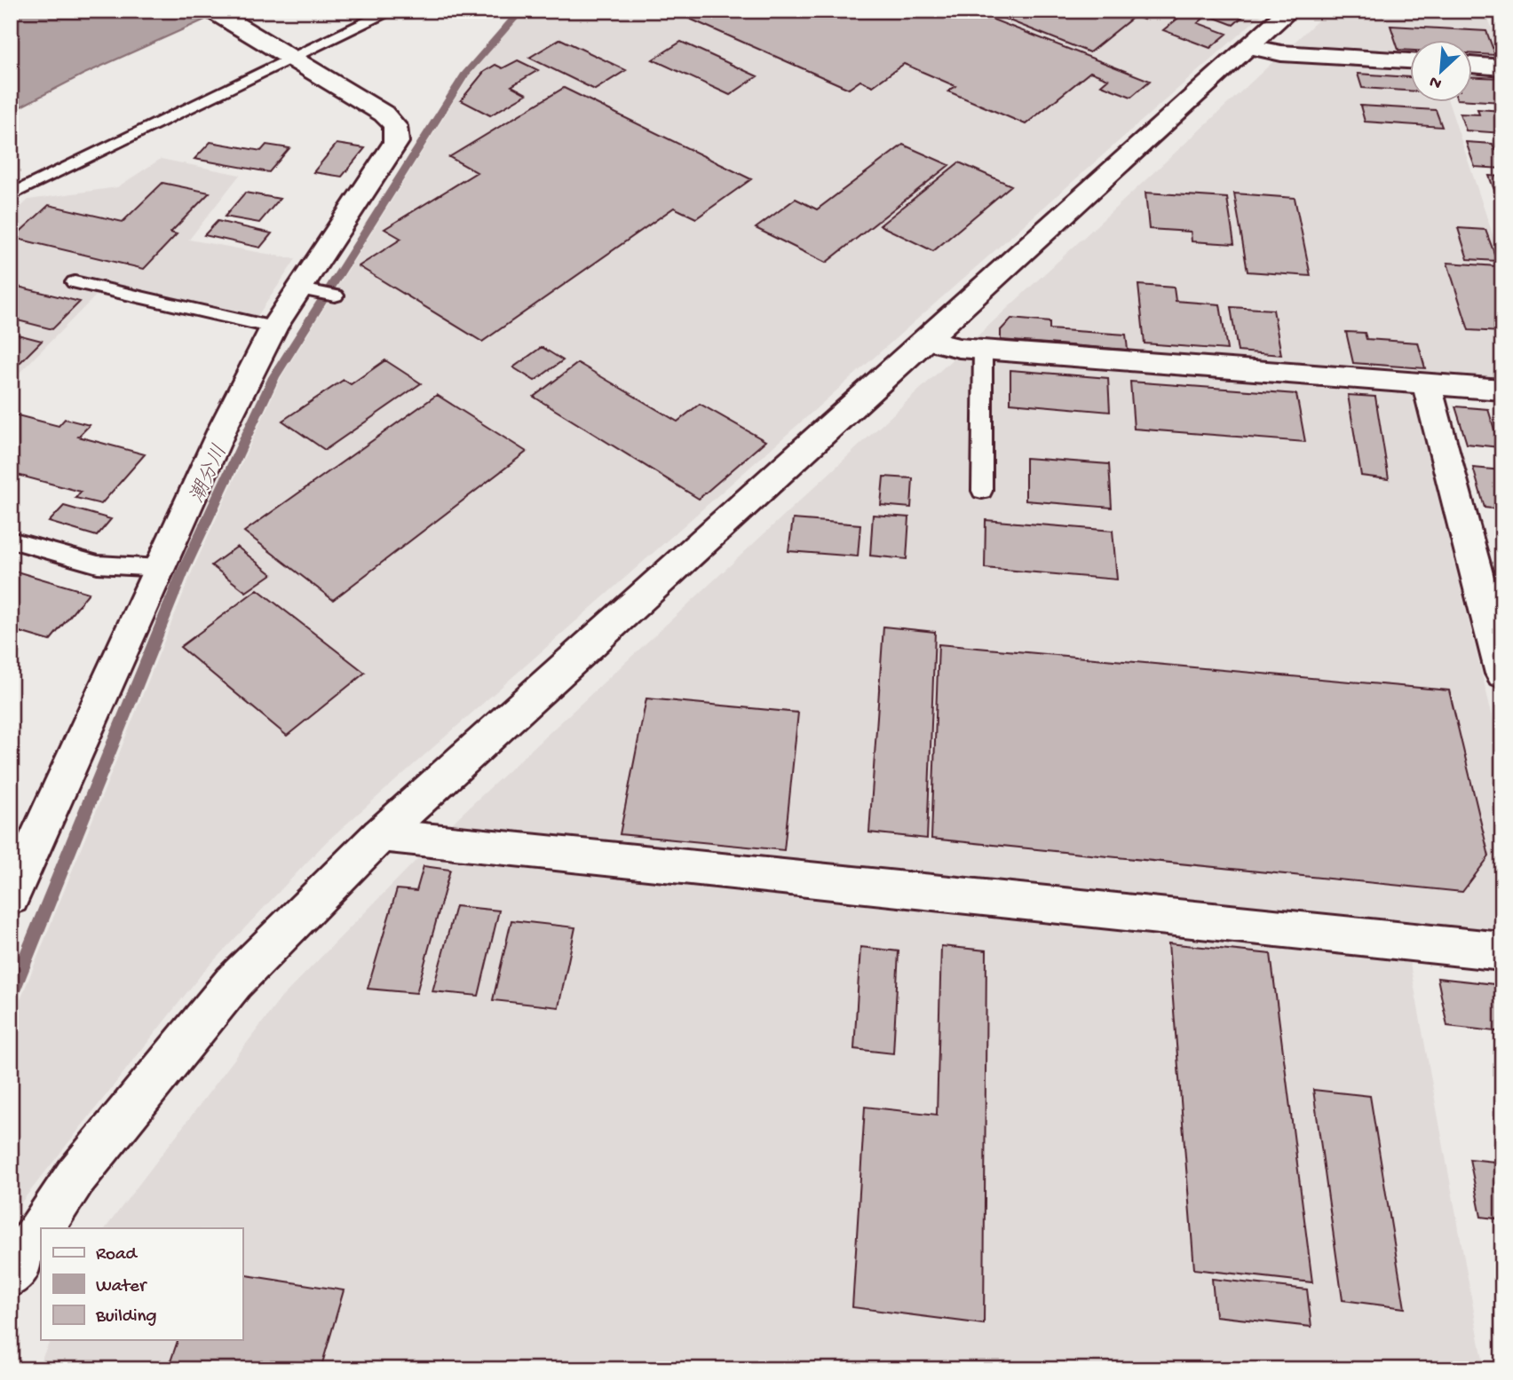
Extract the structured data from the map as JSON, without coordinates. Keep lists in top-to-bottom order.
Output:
{
  "water": ["潮分川"],
  "legend": ["Road", "Water", "Building"],
  "north": "bottom left"
}
